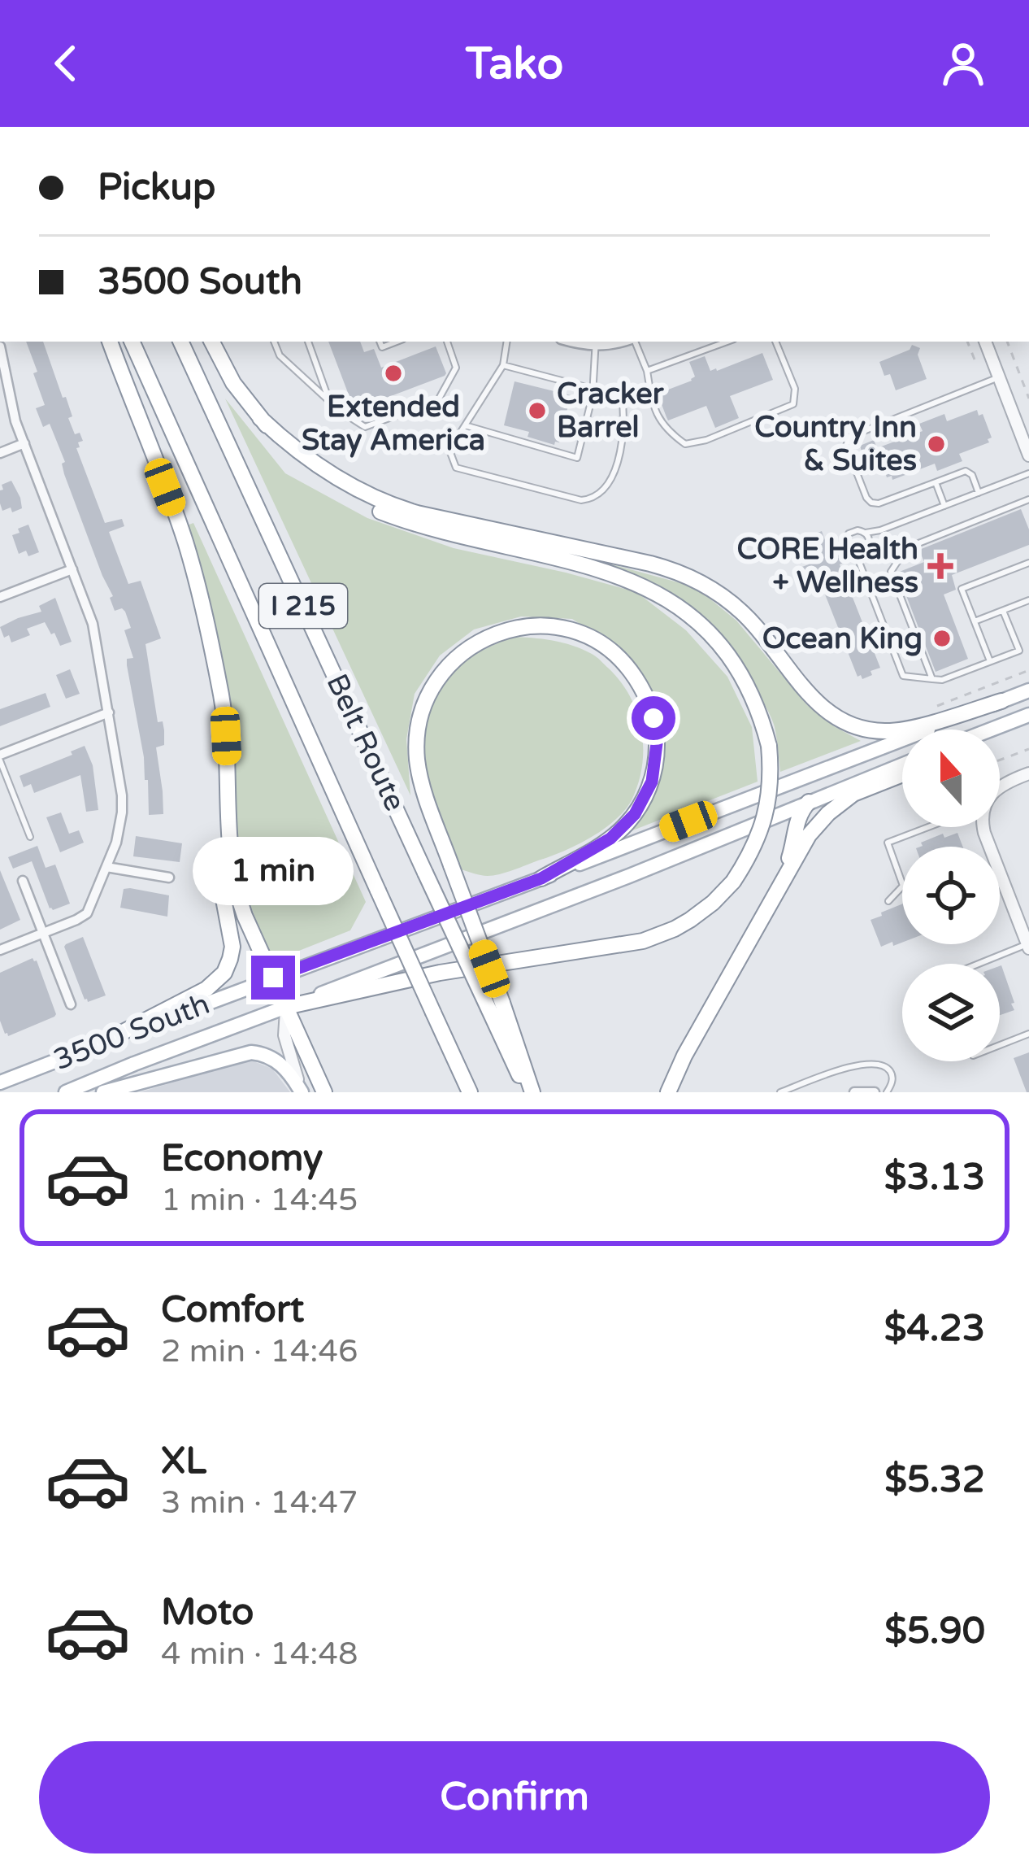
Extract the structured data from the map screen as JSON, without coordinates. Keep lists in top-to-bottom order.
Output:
{
  "streets": {
    "highway": ["I 215", "Belt Route"],
    "main road": ["3500 South"]
  },
  "places": {
    "other": [
      "Extended Stay America",
      "Cracker Barrel",
      "Country Inn & Suites",
      "Ocean King"
    ],
    "health": ["CORE Health + Wellness"]
  },
  "north": "top",
  "page": {
    "header": "Tako",
    "banner": ["Pickup", "3500 South"],
    "bubble": "1 min",
    "list": [
      {
        "name": "Economy",
        "note": "1 min · 14:45",
        "value": "$3.13"
      },
      {
        "name": "Comfort",
        "note": "2 min · 14:46",
        "value": "$4.23"
      },
      {
        "name": "XL",
        "note": "3 min · 14:47",
        "value": "$5.32"
      },
      {
        "name": "Moto",
        "note": "4 min · 14:48",
        "value": "$5.90"
      }
    ],
    "buttons": "Confirm"
  }
}
